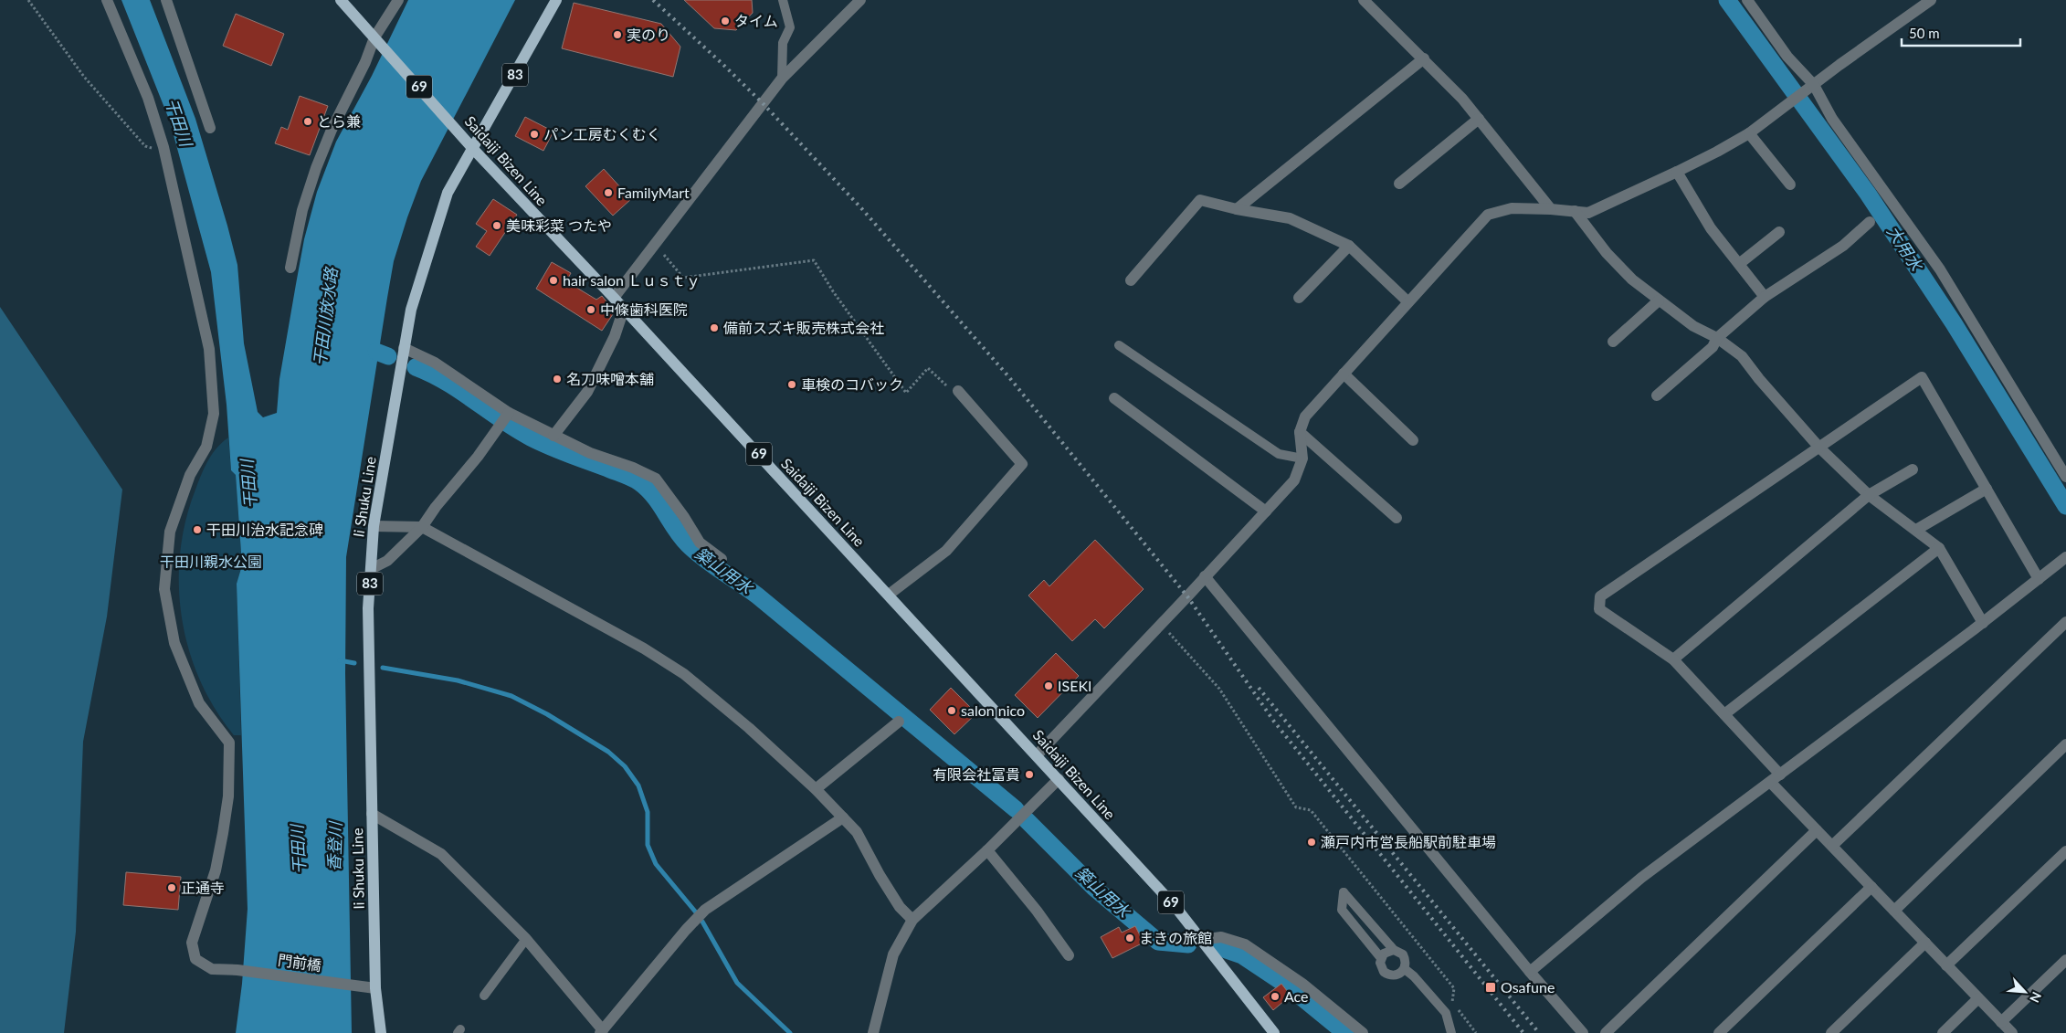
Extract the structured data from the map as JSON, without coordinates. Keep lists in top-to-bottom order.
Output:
{
  "streets": {
    "main road": [
      "83",
      "69",
      "Saidaiji Bizen Line",
      "Ii Shuku Line"
    ],
    "street": ["門前橋"]
  },
  "crossings": [
    ["Saidaiji Bizen Line", "Ii Shuku Line"],
    ["Ii Shuku Line", "門前橋"]
  ],
  "water": [
    "干田川",
    "大用水",
    "干田川放水路",
    "築山用水",
    "香登川"
  ],
  "parks": ["干田川親水公園"],
  "places": {
    "other": [
      "タイム",
      "実のり",
      "とら兼",
      "パン工房むくむく",
      "FamilyMart",
      "美味彩菜 つたや",
      "hair salon Ｌｕｓｔｙ",
      "中條歯科医院",
      "備前スズキ販売株式会社",
      "名刀味噌本舗",
      "車検のコバック",
      "干田川治水記念碑",
      "ISEKI",
      "salon nico",
      "有限会社冨貴",
      "瀬戸内市営長船駅前駐車場",
      "正通寺",
      "まきの旅館",
      "Ace"
    ],
    "transit": ["Osafune"]
  },
  "scale_bar": "50 m",
  "north": "bottom right"
}
